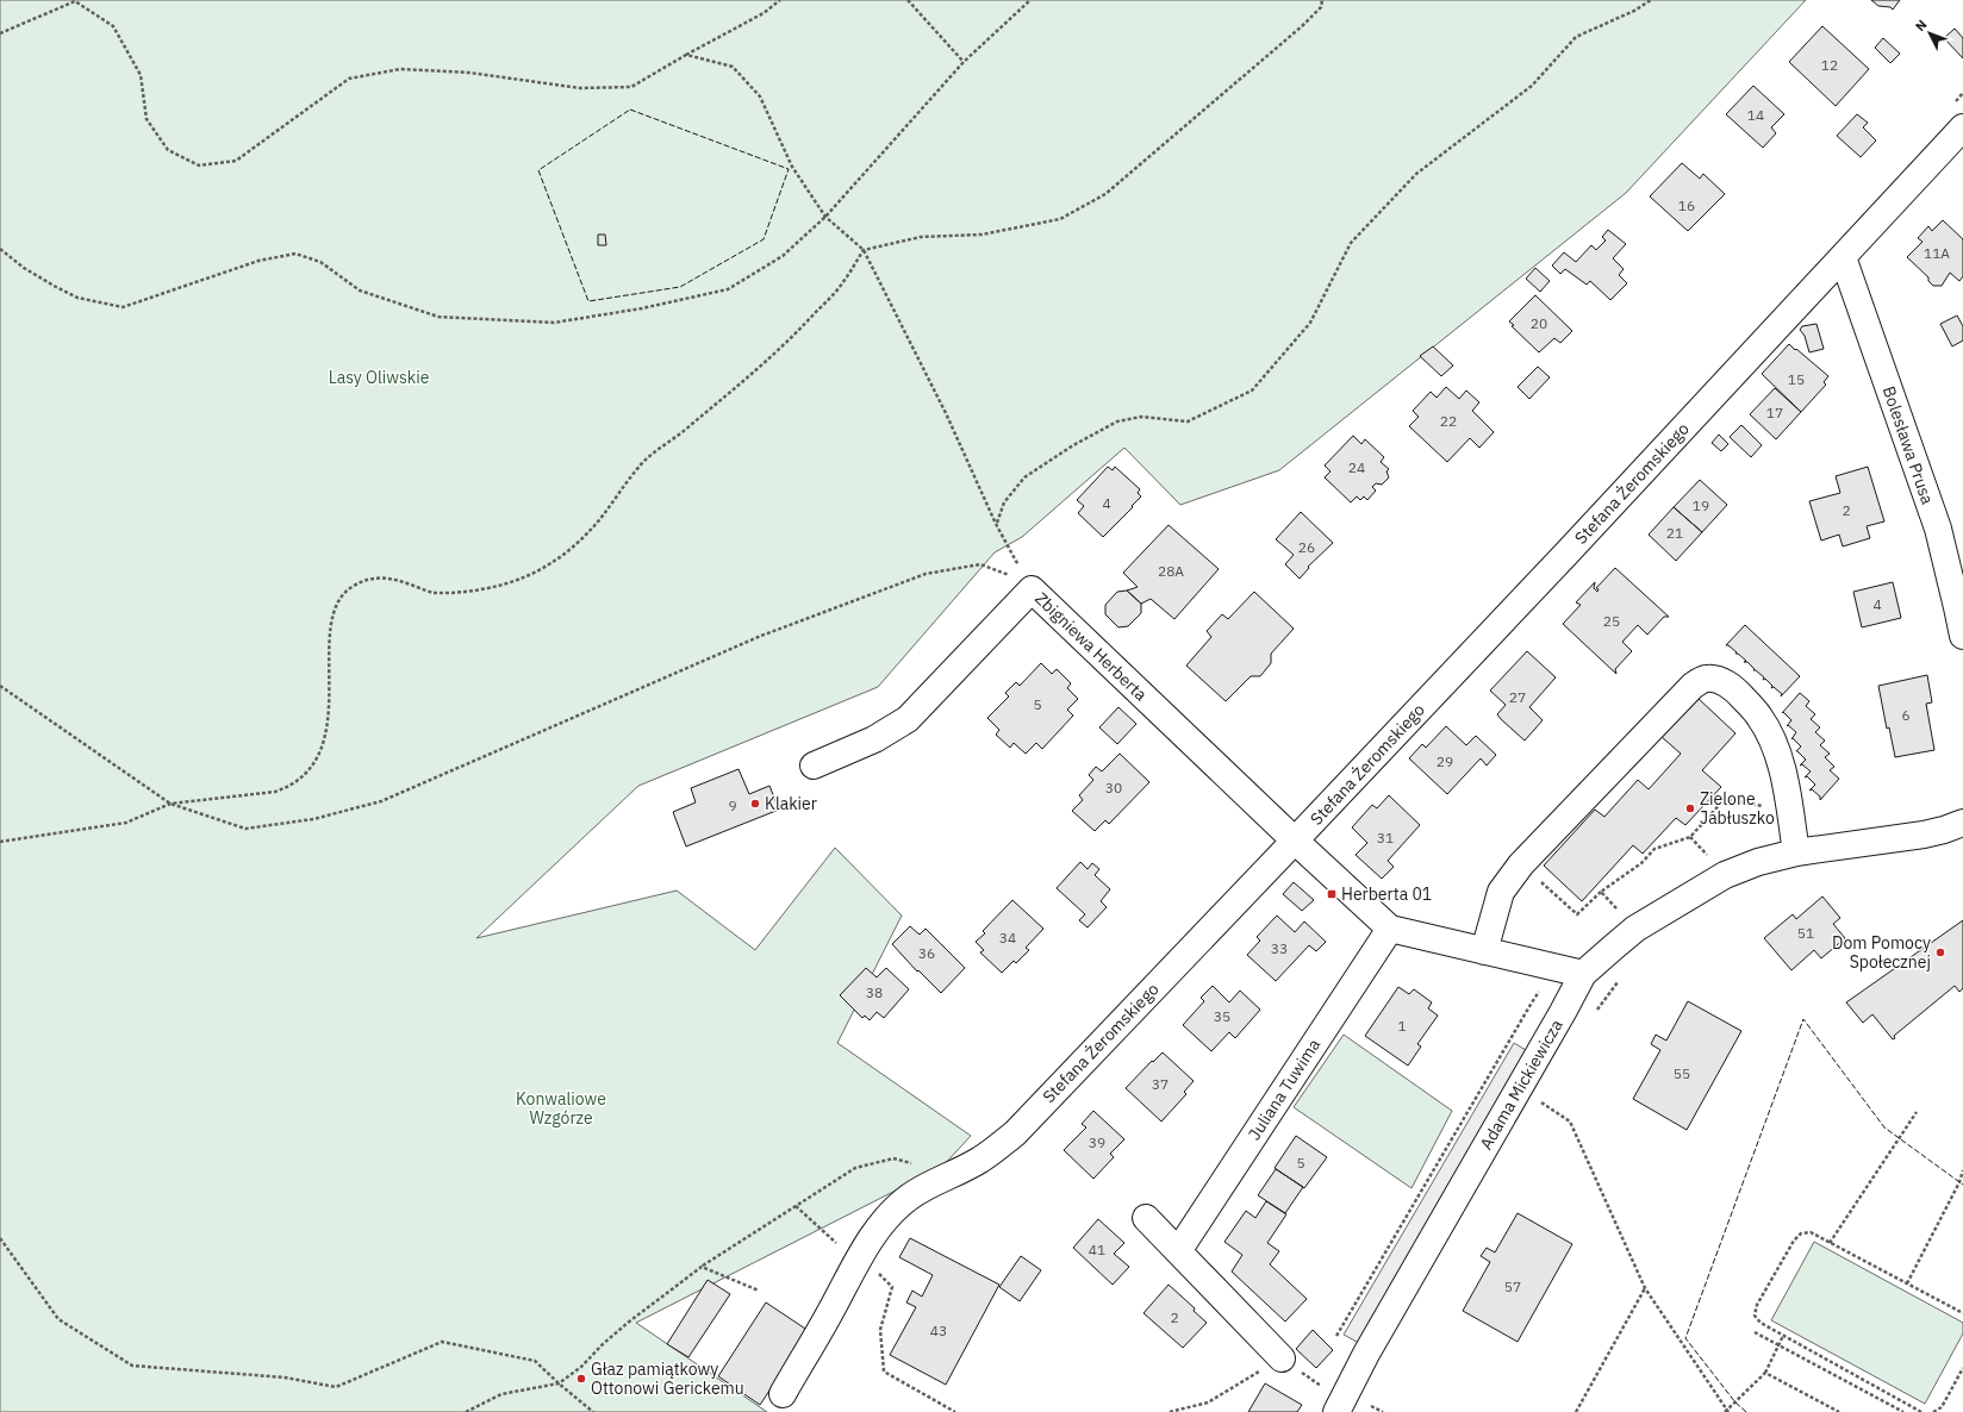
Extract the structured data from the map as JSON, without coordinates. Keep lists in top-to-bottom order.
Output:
{
  "streets": {
    "street": [
      "Bolesława Prusa",
      "Stefana Żeromskiego",
      "Zbigniewa Herberta",
      "Adama Mickiewicza",
      "Juliana Tuwima"
    ]
  },
  "crossings": [
    ["Bolesława Prusa", "Stefana Żeromskiego"],
    ["Stefana Żeromskiego", "Zbigniewa Herberta"]
  ],
  "parks": ["Lasy Oliwskie", "Konwaliowe Wzgórze"],
  "places": {
    "other": [
      "Klakier",
      "Zielone Jabłuszko",
      "Dom Pomocy Społecznej",
      "Głaz pamiątkowy Ottonowi Gerickemu"
    ],
    "transit": ["Herberta 01"]
  },
  "house_numbers": [
    "12",
    "14",
    "16",
    "11A",
    "20",
    "15",
    "17",
    "22",
    "24",
    "4",
    "19",
    "2",
    "21",
    "26",
    "28A",
    "4",
    "25",
    "27",
    "5",
    "6",
    "29",
    "30",
    "9",
    "31",
    "51",
    "34",
    "33",
    "36",
    "38",
    "35",
    "1",
    "55",
    "37",
    "39",
    "5",
    "41",
    "57",
    "2",
    "43"
  ],
  "north": "top left"
}
